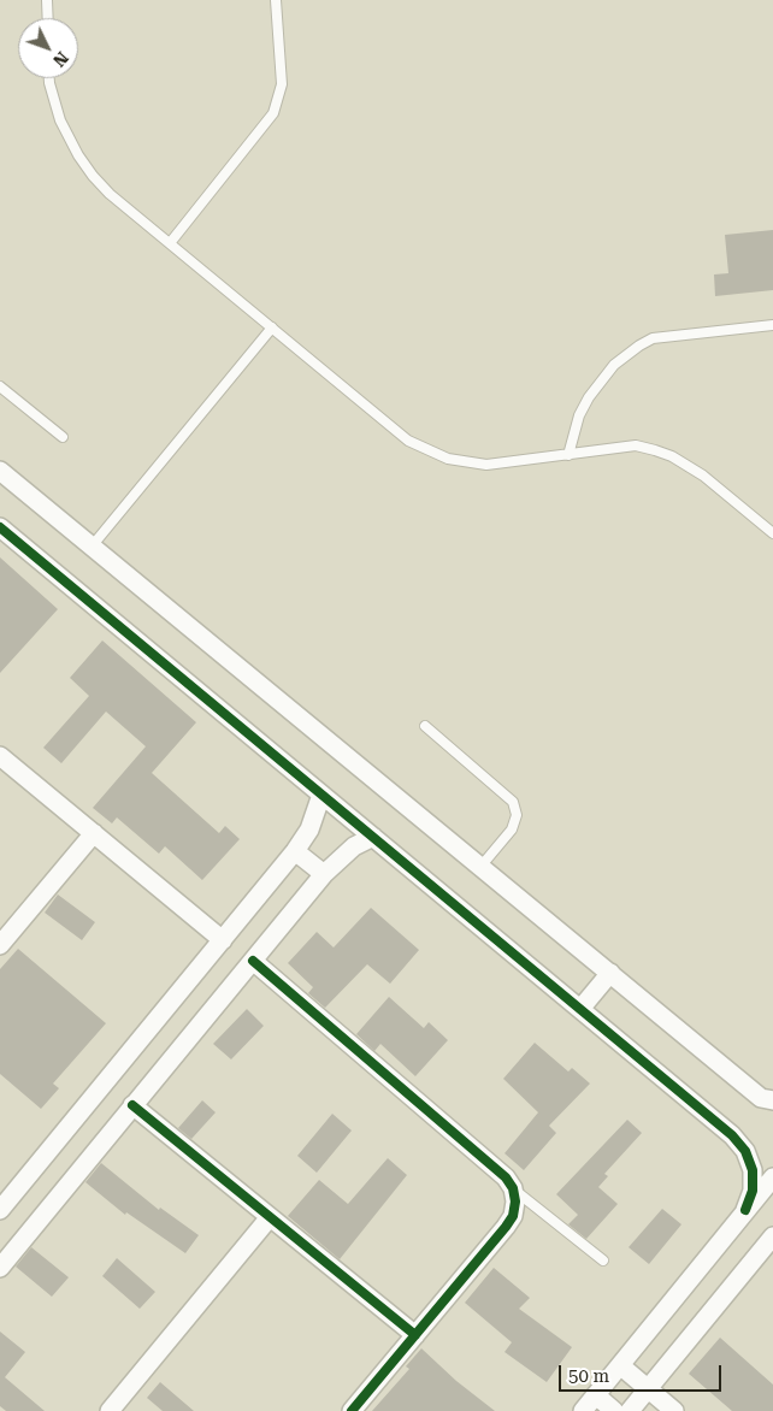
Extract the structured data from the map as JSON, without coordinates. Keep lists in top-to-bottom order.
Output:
{
  "scale_bar": "50 m",
  "north": "bottom right"
}
